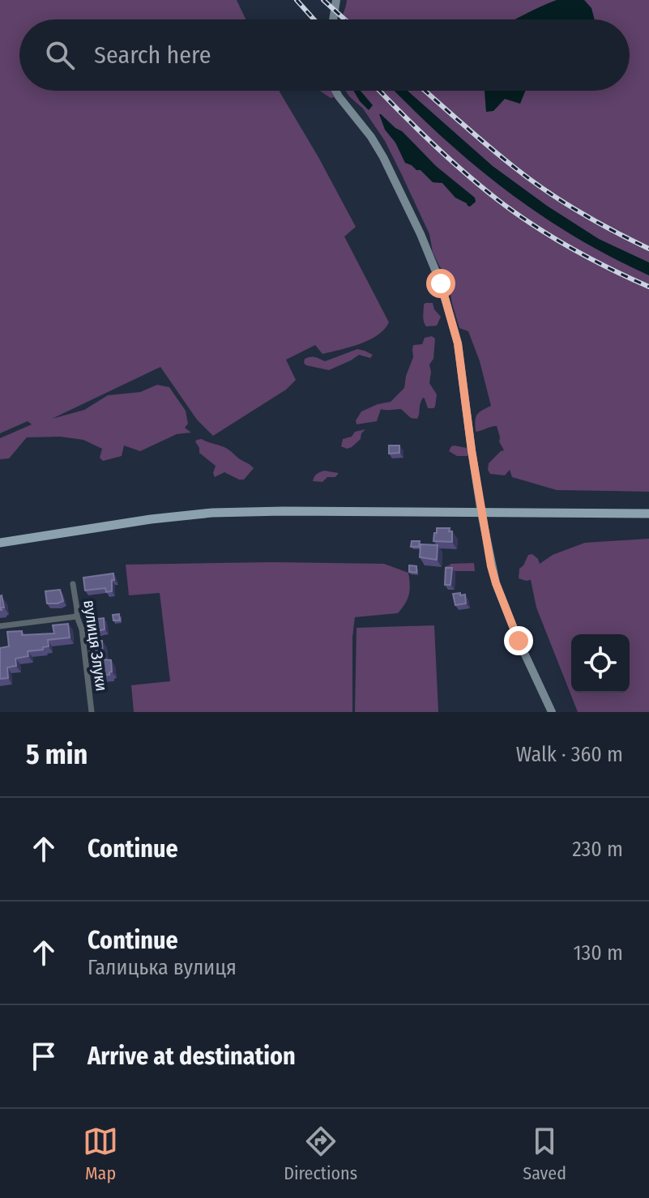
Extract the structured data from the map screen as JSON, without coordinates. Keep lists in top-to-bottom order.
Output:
{
  "streets": {
    "street": ["вулиця Злуки"]
  },
  "page": {
    "search": "Search here",
    "heading": ["5 min", "Walk · 360 m"],
    "list": [
      ["Continue", "230 m"],
      ["Continue", "Галицька вулиця", "130 m"],
      "Arrive at destination"
    ],
    "nav": ["Map", "Directions", "Saved"]
  }
}
